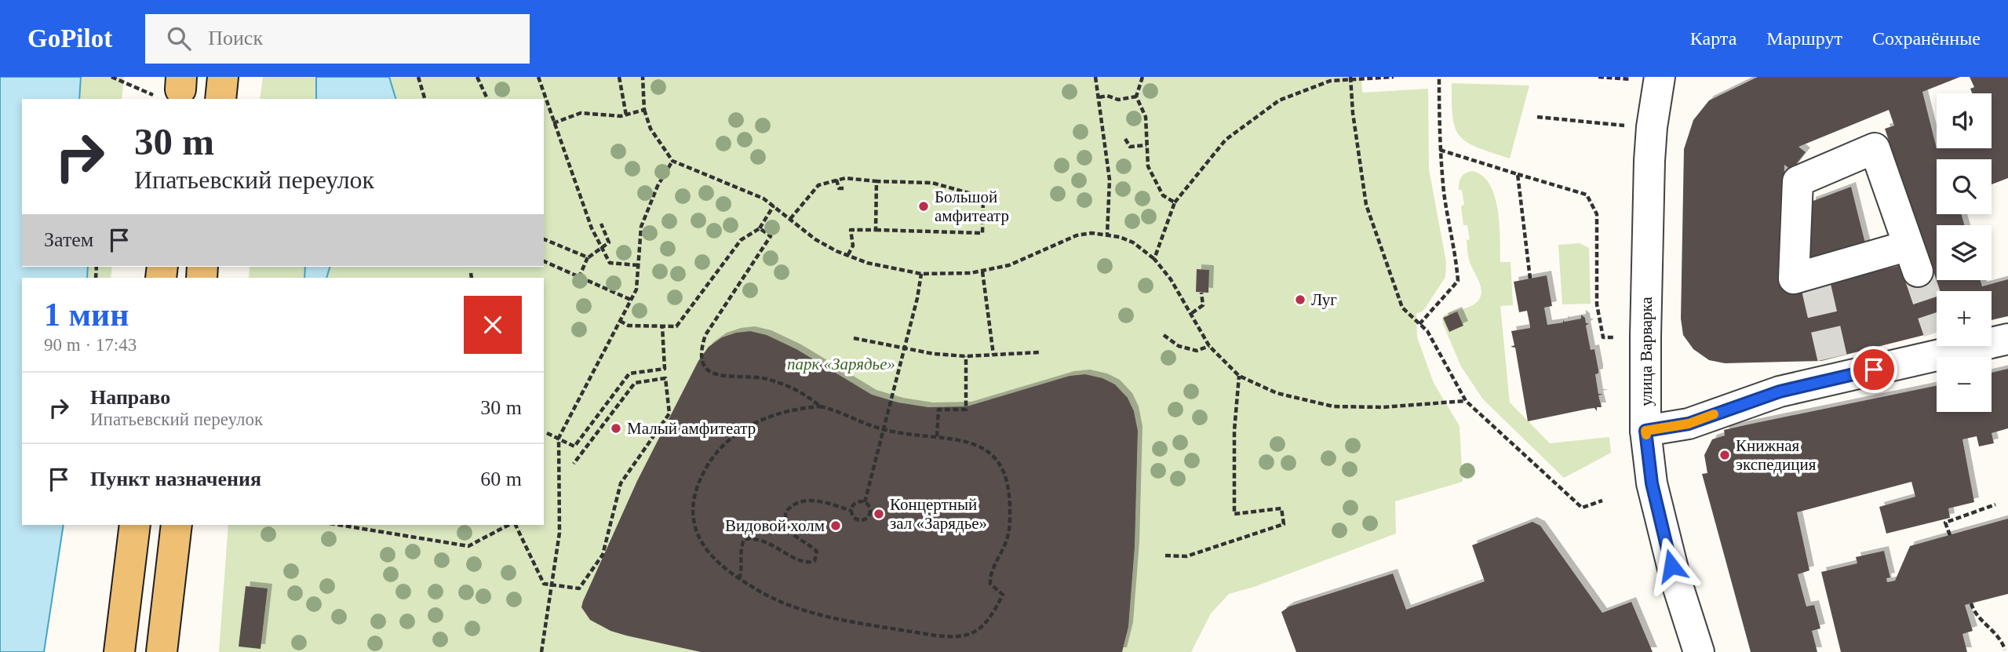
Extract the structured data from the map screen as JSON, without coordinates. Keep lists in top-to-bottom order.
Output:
{
  "streets": {
    "street": ["улица Варварка"]
  },
  "parks": ["парк «Зарядье»"],
  "places": [
    "Большой амфитеатр",
    "Луг",
    "Малый амфитеатр",
    "Книжная экспедиция",
    "Концертный зал «Зарядье»",
    "Видовой холм"
  ],
  "page": {
    "header": "GoPilot",
    "search": "Поиск",
    "nav": ["Карта", "Маршрут", "Сохранённые"],
    "map_buttons": ["+", "−"],
    "turn": ["30 m", "Ипатьевский переулок"],
    "then": "Затем",
    "heading": ["1 мин", "90 m · 17:43"],
    "list": [
      {
        "name": "Направо",
        "note": "Ипатьевский переулок",
        "value": "30 m"
      },
      {
        "name": "Пункт назначения",
        "value": "60 m"
      }
    ]
  }
}
